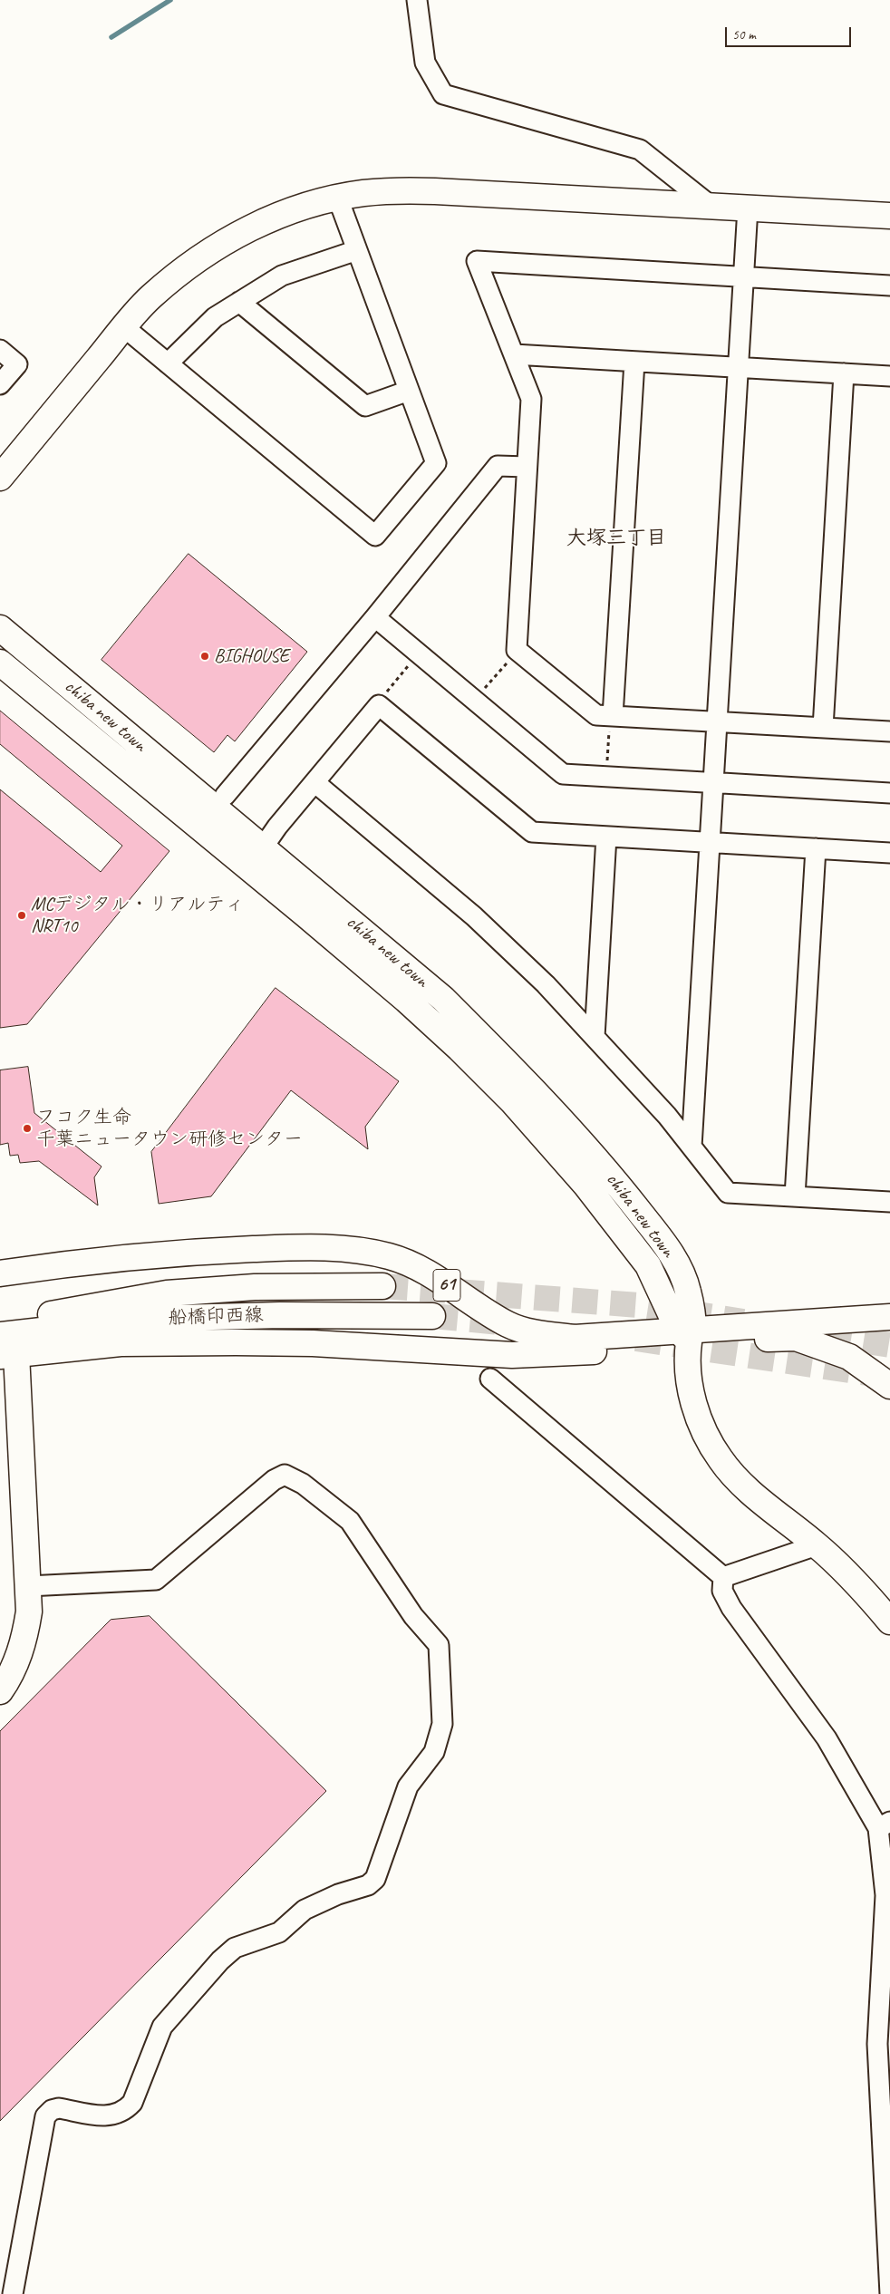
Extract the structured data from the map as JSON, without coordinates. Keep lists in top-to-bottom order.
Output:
{
  "streets": {
    "main road": ["chiba new town", "61", "船橋印西線"]
  },
  "crossings": [
    ["chiba new town", "61"]
  ],
  "districts": ["大塚三丁目"],
  "places": ["BIGHOUSE", "MCデジタル・リアルティ NRT10", "フコク生命 千葉ニュータウン研修センター"],
  "scale_bar": "50 m"
}
